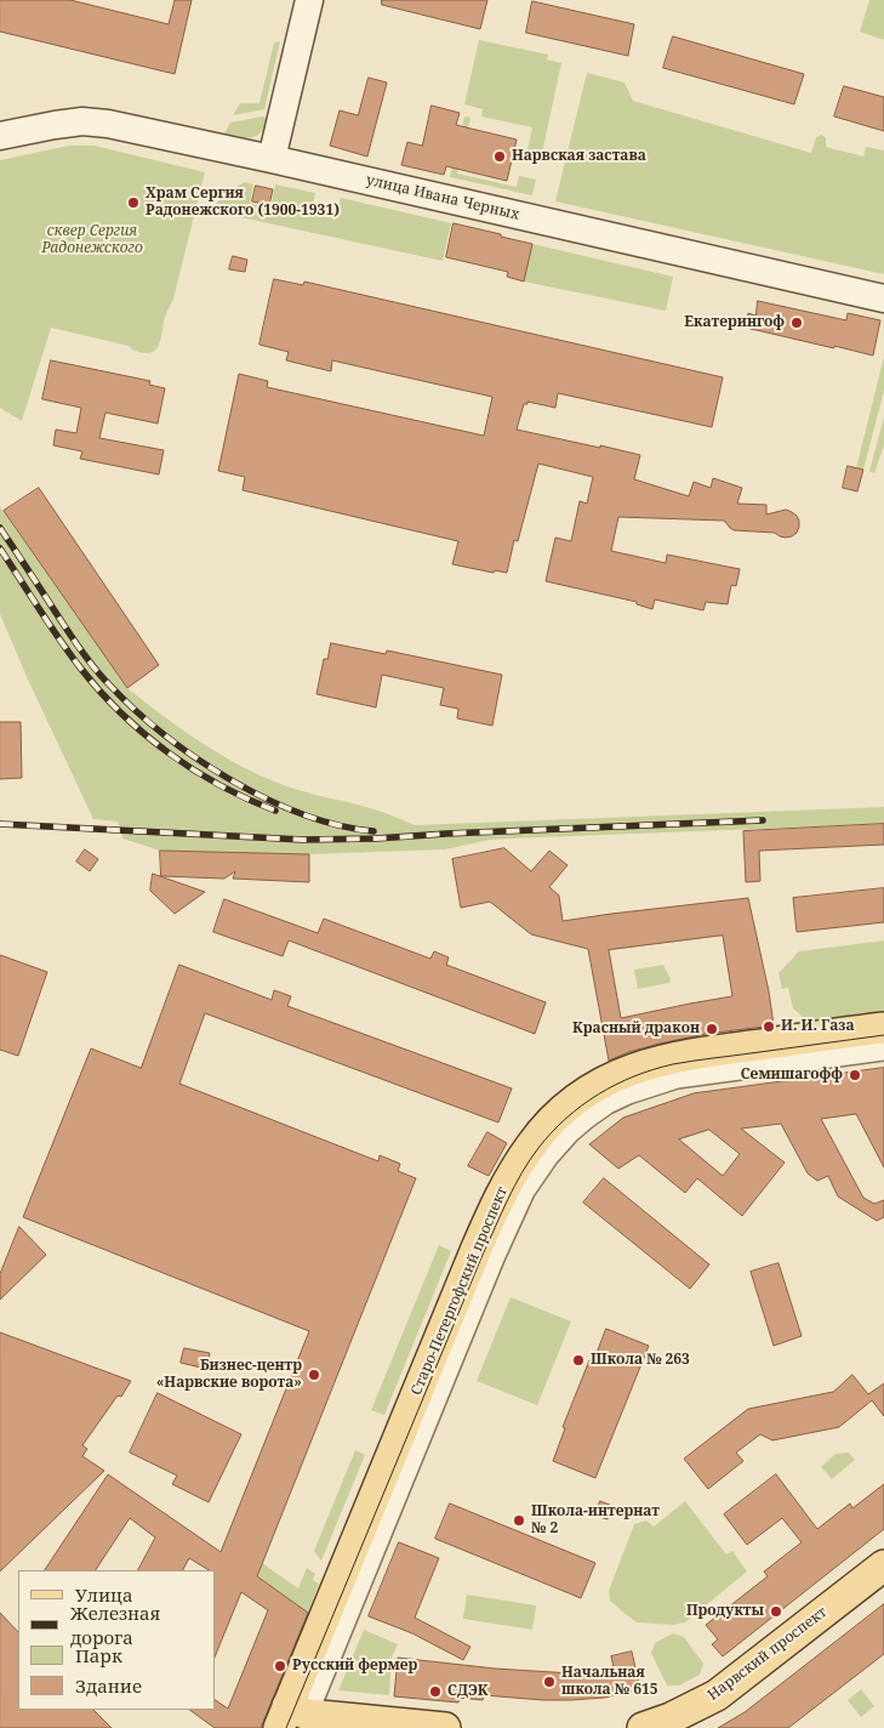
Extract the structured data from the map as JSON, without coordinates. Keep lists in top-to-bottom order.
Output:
{
  "streets": {
    "main road": ["улица Ивана Черных", "Старо-Петергофский проспект", "Нарвский проспект"]
  },
  "parks": ["сквер Сергия Радонежского"],
  "places": [
    "Нарвская застава",
    "Храм Сергия Радонежского (1900-1931)",
    "Екатерингоф",
    "И. И. Газа",
    "Красный дракон",
    "Семишагофф",
    "Школа № 263",
    "Бизнес-центр «Нарвские ворота»",
    "Школа-интернат № 2",
    "Продукты",
    "Русский фермер",
    "Начальная школа № 615",
    "СДЭК"
  ],
  "legend": [
    "Улица",
    "Железная дорога",
    "Парк",
    "Здание"
  ]
}
